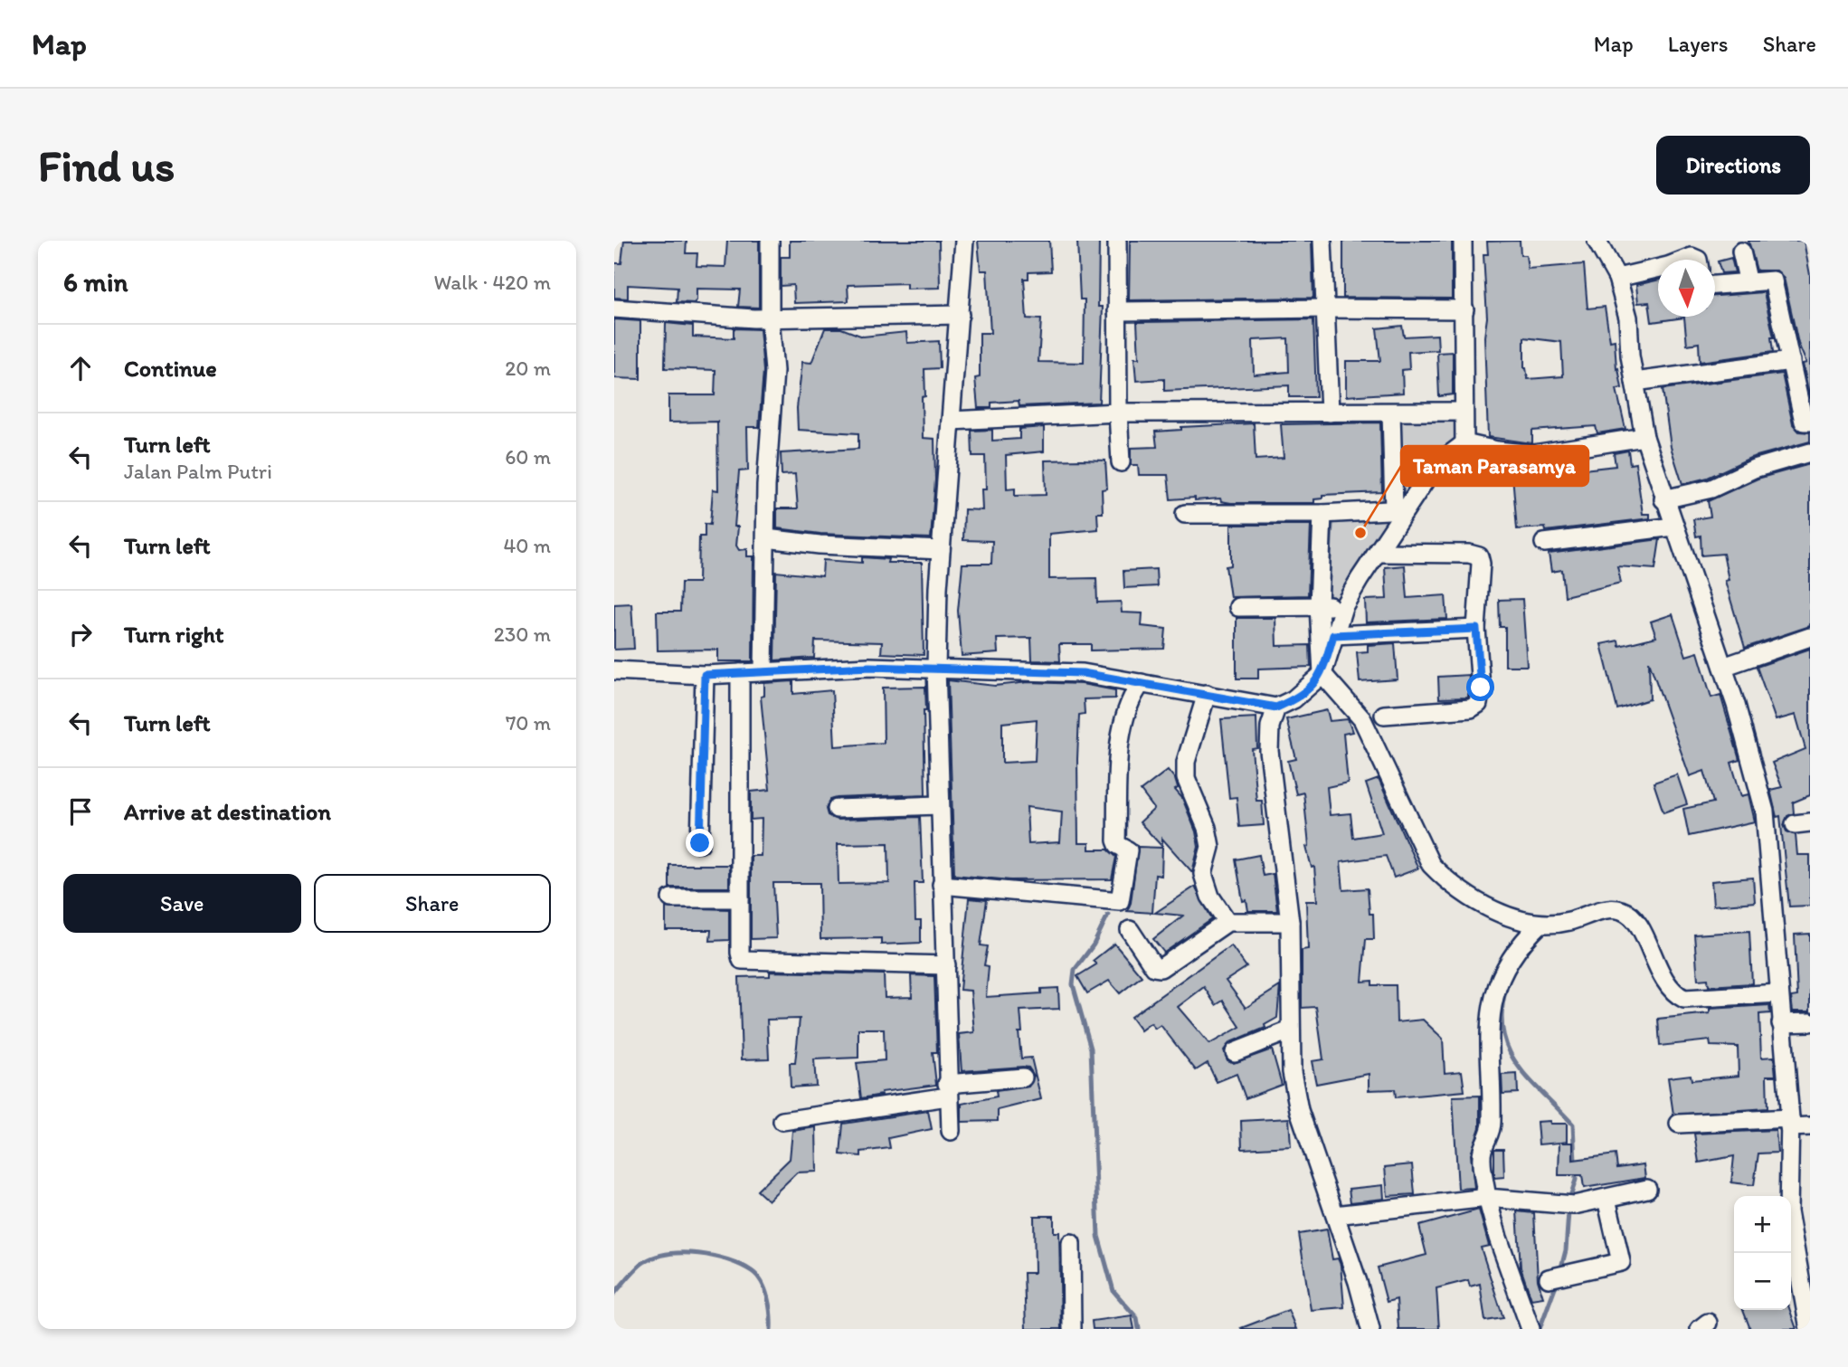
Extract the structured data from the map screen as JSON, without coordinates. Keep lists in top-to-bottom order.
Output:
{
  "places": ["Taman Parasamya"],
  "north": "bottom",
  "page": {
    "header": "Map",
    "nav": ["Map", "Layers", "Share"],
    "buttons": [
      "Directions",
      ["Save", "Share"]
    ],
    "title": "Find us",
    "heading": ["6 min", "Walk · 420 m"],
    "list": [
      ["Continue", "20 m"],
      ["Turn left", "Jalan Palm Putri", "60 m"],
      ["Turn left", "40 m"],
      ["Turn right", "230 m"],
      ["Turn left", "70 m"],
      "Arrive at destination"
    ],
    "map_buttons": ["+", "−"]
  }
}
